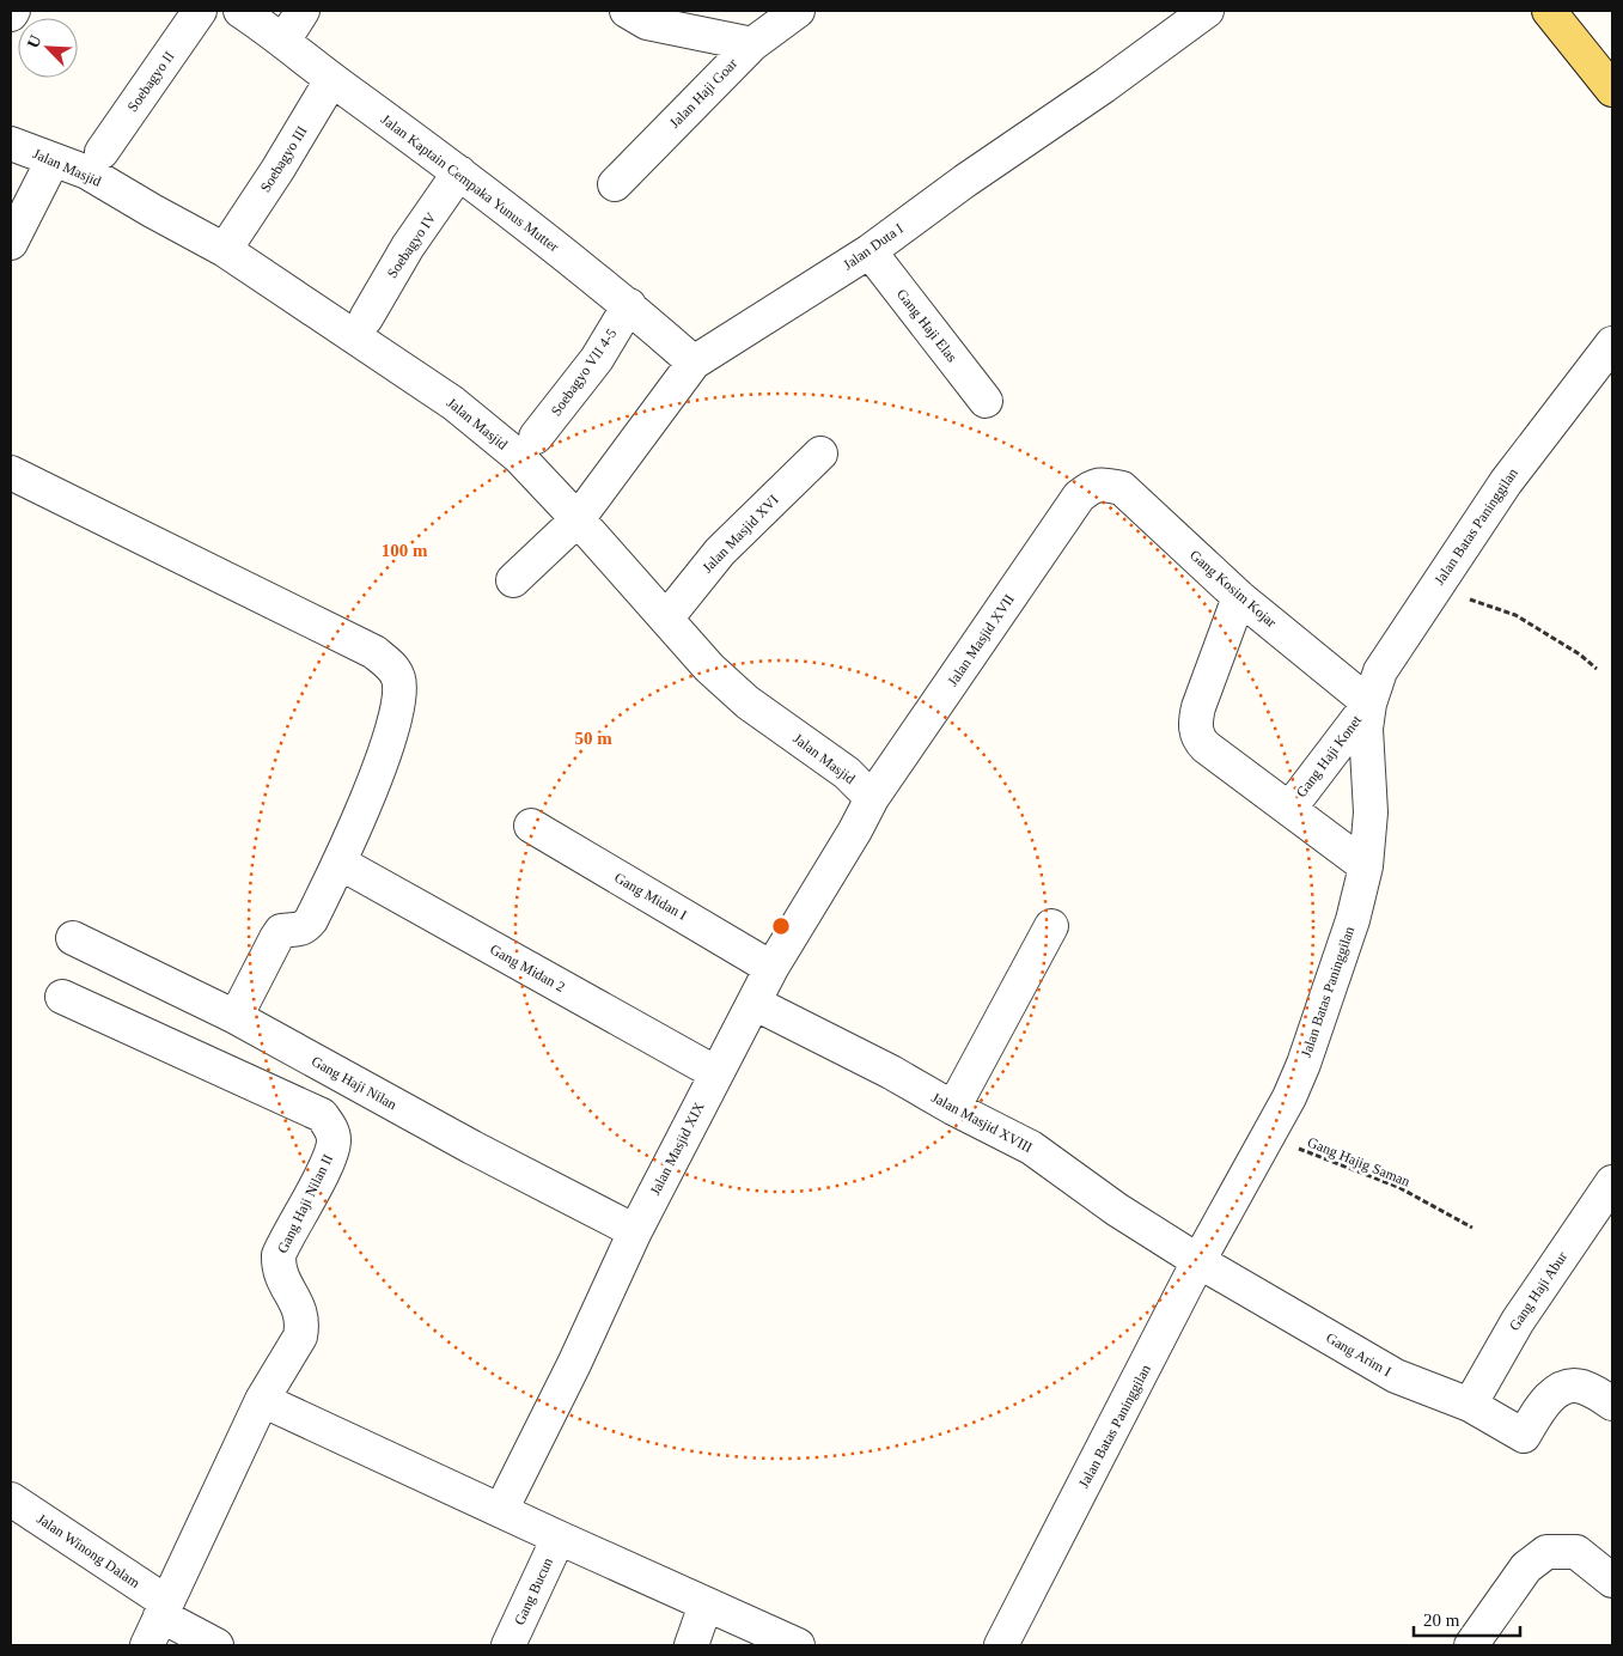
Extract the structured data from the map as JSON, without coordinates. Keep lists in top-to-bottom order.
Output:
{
  "streets": {
    "street": [
      "Soebagyo II",
      "Jalan Haji Goar",
      "Soebagyo III",
      "Jalan Masjid",
      "Jalan Kaptain Cempaka Yunus Mutter",
      "Soebagyo IV",
      "Jalan Duta I",
      "Gang Haji Elas",
      "Soebagyo VII 4-5",
      "Jalan Batas Paninggilan",
      "Jalan Masjid XVI",
      "Gang Kosim Kojar",
      "Jalan Masjid XVII",
      "Gang Haji Konet",
      "Gang Midan I",
      "Gang Midan 2",
      "Gang Haji Nilan",
      "Jalan Masjid XVIII",
      "Jalan Masjid XIX",
      "Gang Haji Nilan II",
      "Gang Haji Abur",
      "Gang Arim I",
      "Jalan Winong Dalam",
      "Gang Bucun"
    ],
    "path": ["Gang Hajig Saman"]
  },
  "crossings": [
    ["Soebagyo III", "Jalan Kaptain Cempaka Yunus Mutter"],
    ["Jalan Masjid", "Jalan Duta I"],
    ["Jalan Masjid", "Jalan Masjid XVI"],
    ["Jalan Masjid", "Jalan Masjid XVII"],
    ["Jalan Masjid", "Jalan Masjid XIX"],
    ["Jalan Kaptain Cempaka Yunus Mutter", "Soebagyo IV"],
    ["Jalan Kaptain Cempaka Yunus Mutter", "Jalan Duta I"],
    ["Jalan Kaptain Cempaka Yunus Mutter", "Soebagyo VII 4-5"],
    ["Jalan Duta I", "Gang Haji Elas"],
    ["Jalan Batas Paninggilan", "Gang Kosim Kojar"],
    ["Jalan Batas Paninggilan", "Gang Haji Konet"],
    ["Jalan Batas Paninggilan", "Jalan Masjid XVIII"],
    ["Jalan Batas Paninggilan", "Gang Hajig Saman"],
    ["Jalan Batas Paninggilan", "Gang Arim I"],
    ["Gang Kosim Kojar", "Jalan Masjid XVII"],
    ["Gang Kosim Kojar", "Gang Haji Konet"],
    ["Jalan Masjid XVII", "Jalan Masjid XIX"],
    ["Gang Midan I", "Jalan Masjid XIX"],
    ["Gang Midan 2", "Jalan Masjid XIX"],
    ["Gang Haji Nilan", "Jalan Masjid XIX"],
    ["Jalan Masjid XVIII", "Jalan Masjid XIX"],
    ["Jalan Masjid XVIII", "Gang Arim I"],
    ["Gang Haji Nilan II", "Jalan Winong Dalam"],
    ["Gang Haji Abur", "Gang Arim I"]
  ],
  "scale_bar": "20 m",
  "north": "top left",
  "rings": ["100 m", "50 m"]
}
